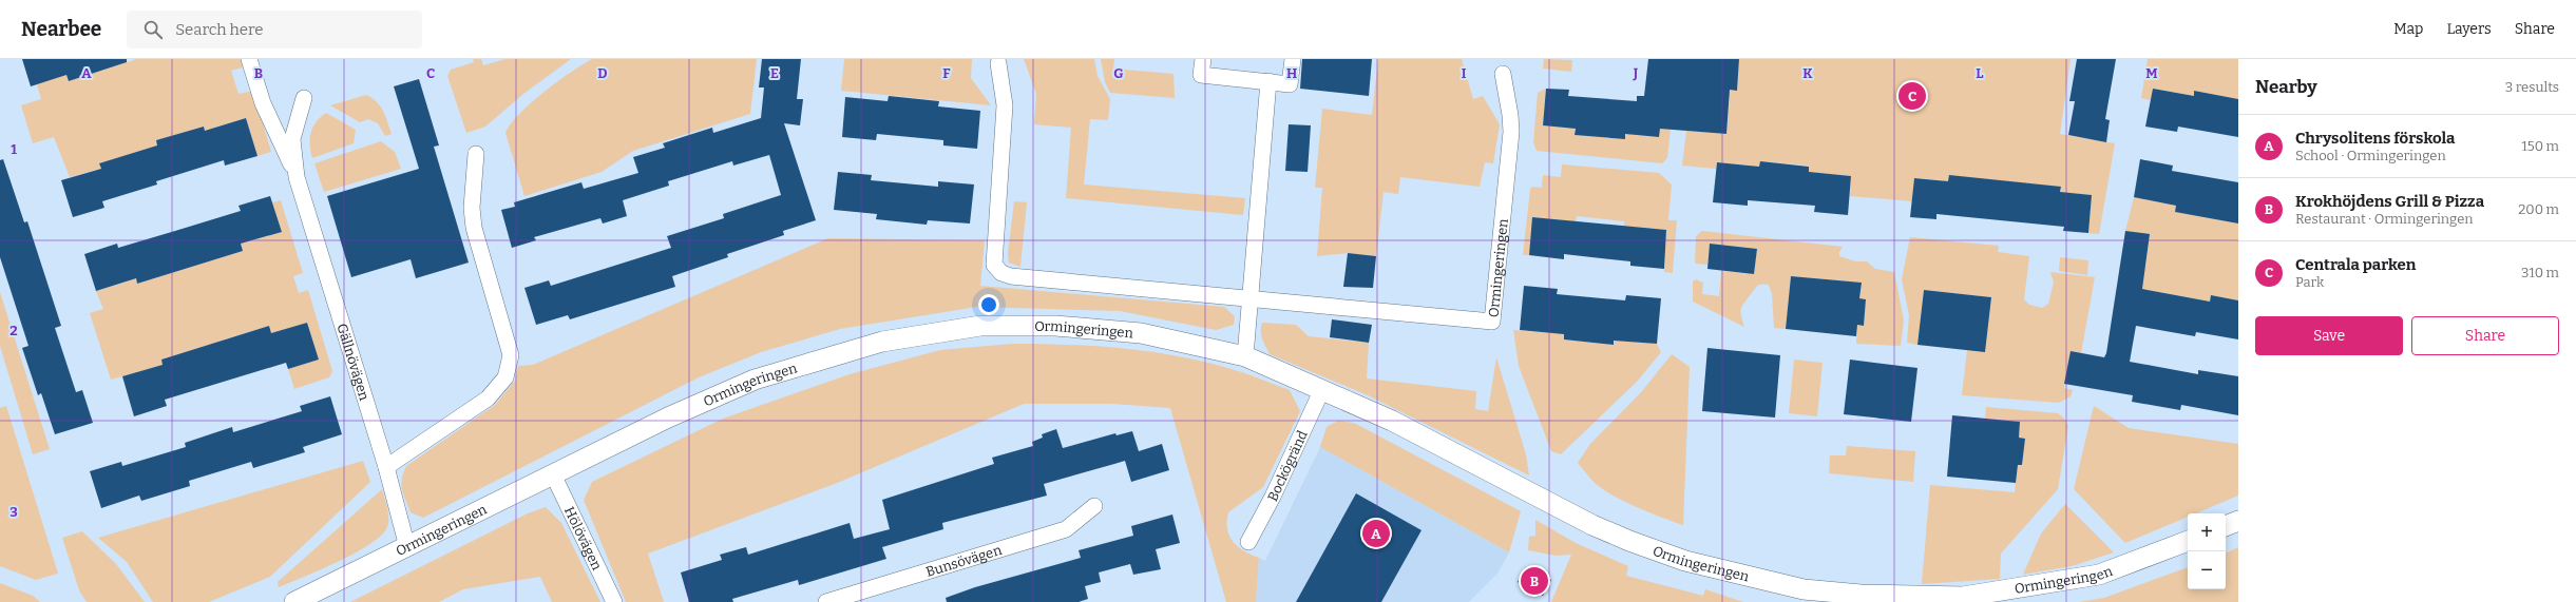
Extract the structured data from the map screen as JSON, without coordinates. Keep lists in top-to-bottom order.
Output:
{
  "streets": {
    "street": [
      "Ormingeringen",
      "Gällnövägen",
      "Bockögränd",
      "Hölövägen",
      "Bunsövägen"
    ]
  },
  "crossings": [
    ["Ormingeringen", "Gällnövägen"],
    ["Ormingeringen", "Bockögränd"],
    ["Ormingeringen", "Hölövägen"]
  ],
  "page": {
    "header": "Nearbee",
    "search": "Search here",
    "nav": ["Map", "Layers", "Share"],
    "heading": ["Nearby", "3 results"],
    "pins": ["C", "A", "B"],
    "list": [
      {
        "mark": "A",
        "name": "Chrysolitens förskola",
        "note": "School · Ormingeringen",
        "value": "150 m"
      },
      {
        "mark": "B",
        "name": "Krokhöjdens Grill & Pizza",
        "note": "Restaurant · Ormingeringen",
        "value": "200 m"
      },
      {
        "mark": "C",
        "name": "Centrala parken",
        "note": "Park",
        "value": "310 m"
      }
    ],
    "buttons": ["Save", "Share"],
    "map_buttons": ["+", "−"]
  },
  "grid": {
    "columns": [
      "A",
      "B",
      "C",
      "D",
      "E",
      "F",
      "G",
      "H",
      "I",
      "J",
      "K",
      "L",
      "M"
    ],
    "rows": ["1", "2", "3"]
  }
}
